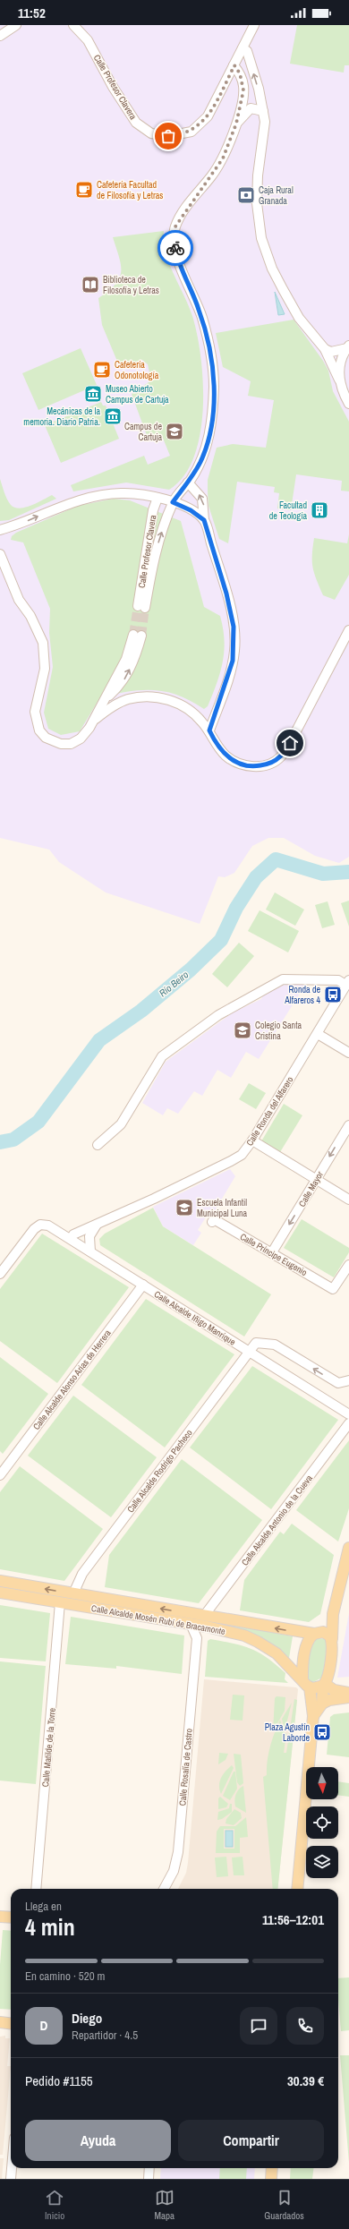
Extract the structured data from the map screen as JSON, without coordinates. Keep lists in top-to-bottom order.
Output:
{
  "streets": {
    "main road": ["Calle Alcalde Mosén Rubí de Bracamonte"],
    "street": [
      "Calle Profesor Clavera",
      "Calle Ronda del Alfarero",
      "Calle Mayor",
      "Calle Príncipe Eugenio",
      "Calle Alcalde Iñigo Manrique",
      "Calle Alcalde Alonso Arias de Herrera",
      "Calle Alcalde Rodrigo Pacheco",
      "Calle Alcalde Antonio de la Cueva",
      "Calle Matilde de la Torre",
      "Calle Rosalía de Castro"
    ]
  },
  "crossings": [
    ["Calle Ronda del Alfarero", "Calle Alcalde Iñigo Manrique"],
    ["Calle Mayor", "Calle Príncipe Eugenio"],
    ["Calle Alcalde Iñigo Manrique", "Calle Alcalde Alonso Arias de Herrera"],
    ["Calle Alcalde Iñigo Manrique", "Calle Alcalde Rodrigo Pacheco"],
    ["Calle Alcalde Rodrigo Pacheco", "Calle Alcalde Mosén Rubí de Bracamonte"],
    ["Calle Alcalde Antonio de la Cueva", "Calle Alcalde Mosén Rubí de Bracamonte"],
    ["Calle Alcalde Mosén Rubí de Bracamonte", "Calle Matilde de la Torre"],
    ["Calle Alcalde Mosén Rubí de Bracamonte", "Calle Rosalía de Castro"]
  ],
  "one_way": ["Calle Mayor"],
  "water": ["Río Beiro"],
  "places": {
    "cafe": ["Cafetería Facultad de Filosofía y Letras", "Cafetería Odonotología"],
    "bank": ["Caja Rural Granada"],
    "library": ["Biblioteca de Filosofía y Letras"],
    "museum": ["Museo Abierto Campus de Cartuja", "Mecánicas de la memoria. Diario Patria."],
    "school or university": ["Campus de Cartuja", "Colegio Santa Cristina", "Escuela Infantil Municipal Luna"],
    "building": ["Facultad de Teología"],
    "bus stop": ["Ronda de Alfareros 4", "Plaza Agustín Laborde"]
  },
  "north": "bottom",
  "page": {
    "status": "11:52",
    "heading": ["4 min", "Llega en", "11:56–12:01"],
    "panel": [
      "Diego",
      "Repartidor · 4.5",
      "Pedido #1155",
      "30.39 €"
    ],
    "bar": "En camino · 520 m",
    "round": "D",
    "buttons": ["Ayuda", "Compartir"],
    "tabs": ["Inicio", "Mapa", "Guardados"]
  }
}
